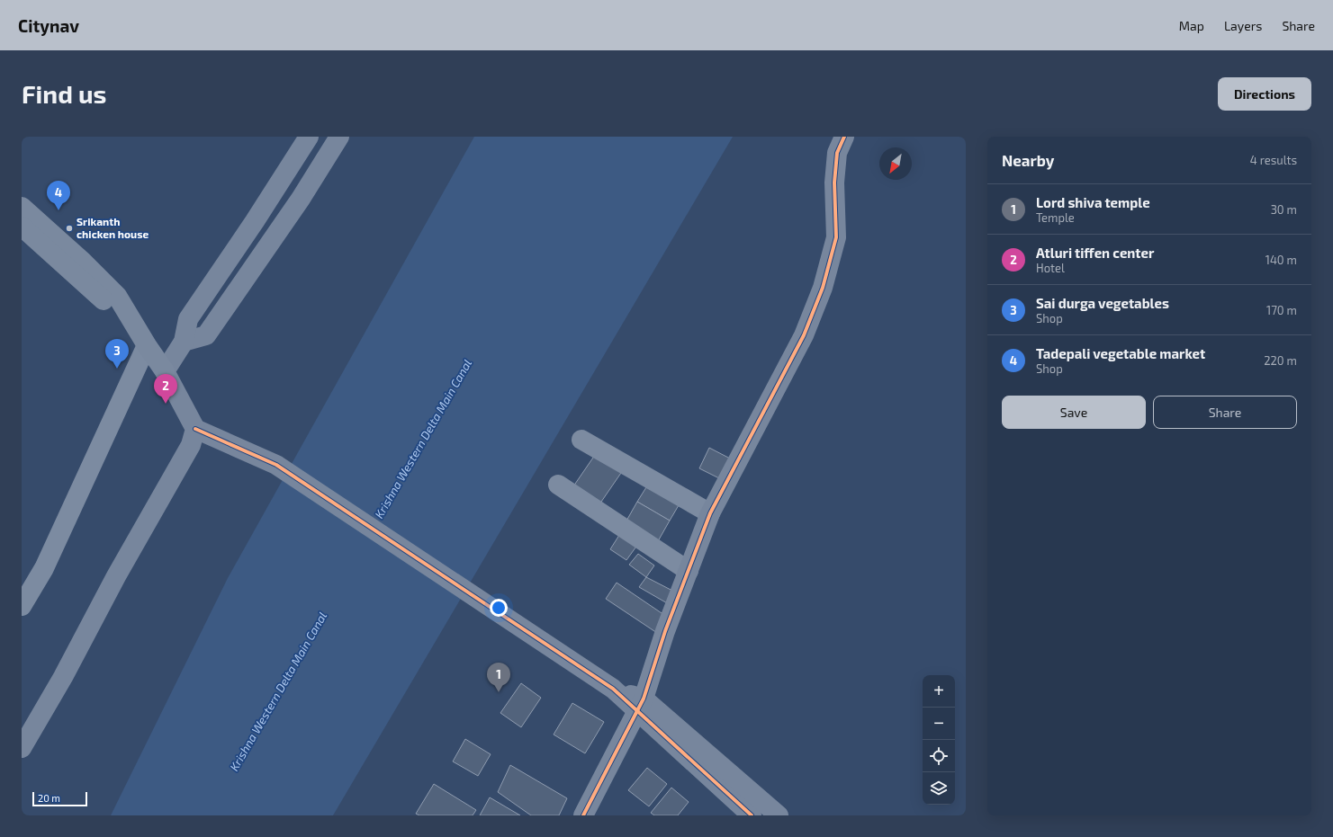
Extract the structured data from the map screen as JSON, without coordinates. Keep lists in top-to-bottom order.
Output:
{
  "water": ["Krishna Western Delta Main Canal"],
  "places": ["Srikanth chicken house"],
  "scale_bar": "20 m",
  "north": "bottom left",
  "page": {
    "header": "Citynav",
    "nav": ["Map", "Layers", "Share"],
    "buttons": [
      "Directions",
      ["Save", "Share"]
    ],
    "title": "Find us",
    "heading": ["Nearby", "4 results"],
    "pins": [
      "4",
      "3",
      "2",
      "1"
    ],
    "list": [
      {
        "mark": "1",
        "name": "Lord shiva temple",
        "note": "Temple",
        "value": "30 m"
      },
      {
        "mark": "2",
        "name": "Atluri tiffen center",
        "note": "Hotel",
        "value": "140 m"
      },
      {
        "mark": "3",
        "name": "Sai durga vegetables",
        "note": "Shop",
        "value": "170 m"
      },
      {
        "mark": "4",
        "name": "Tadepali vegetable market",
        "note": "Shop",
        "value": "220 m"
      }
    ],
    "map_buttons": ["+", "−"],
    "scale": "20 m"
  }
}
